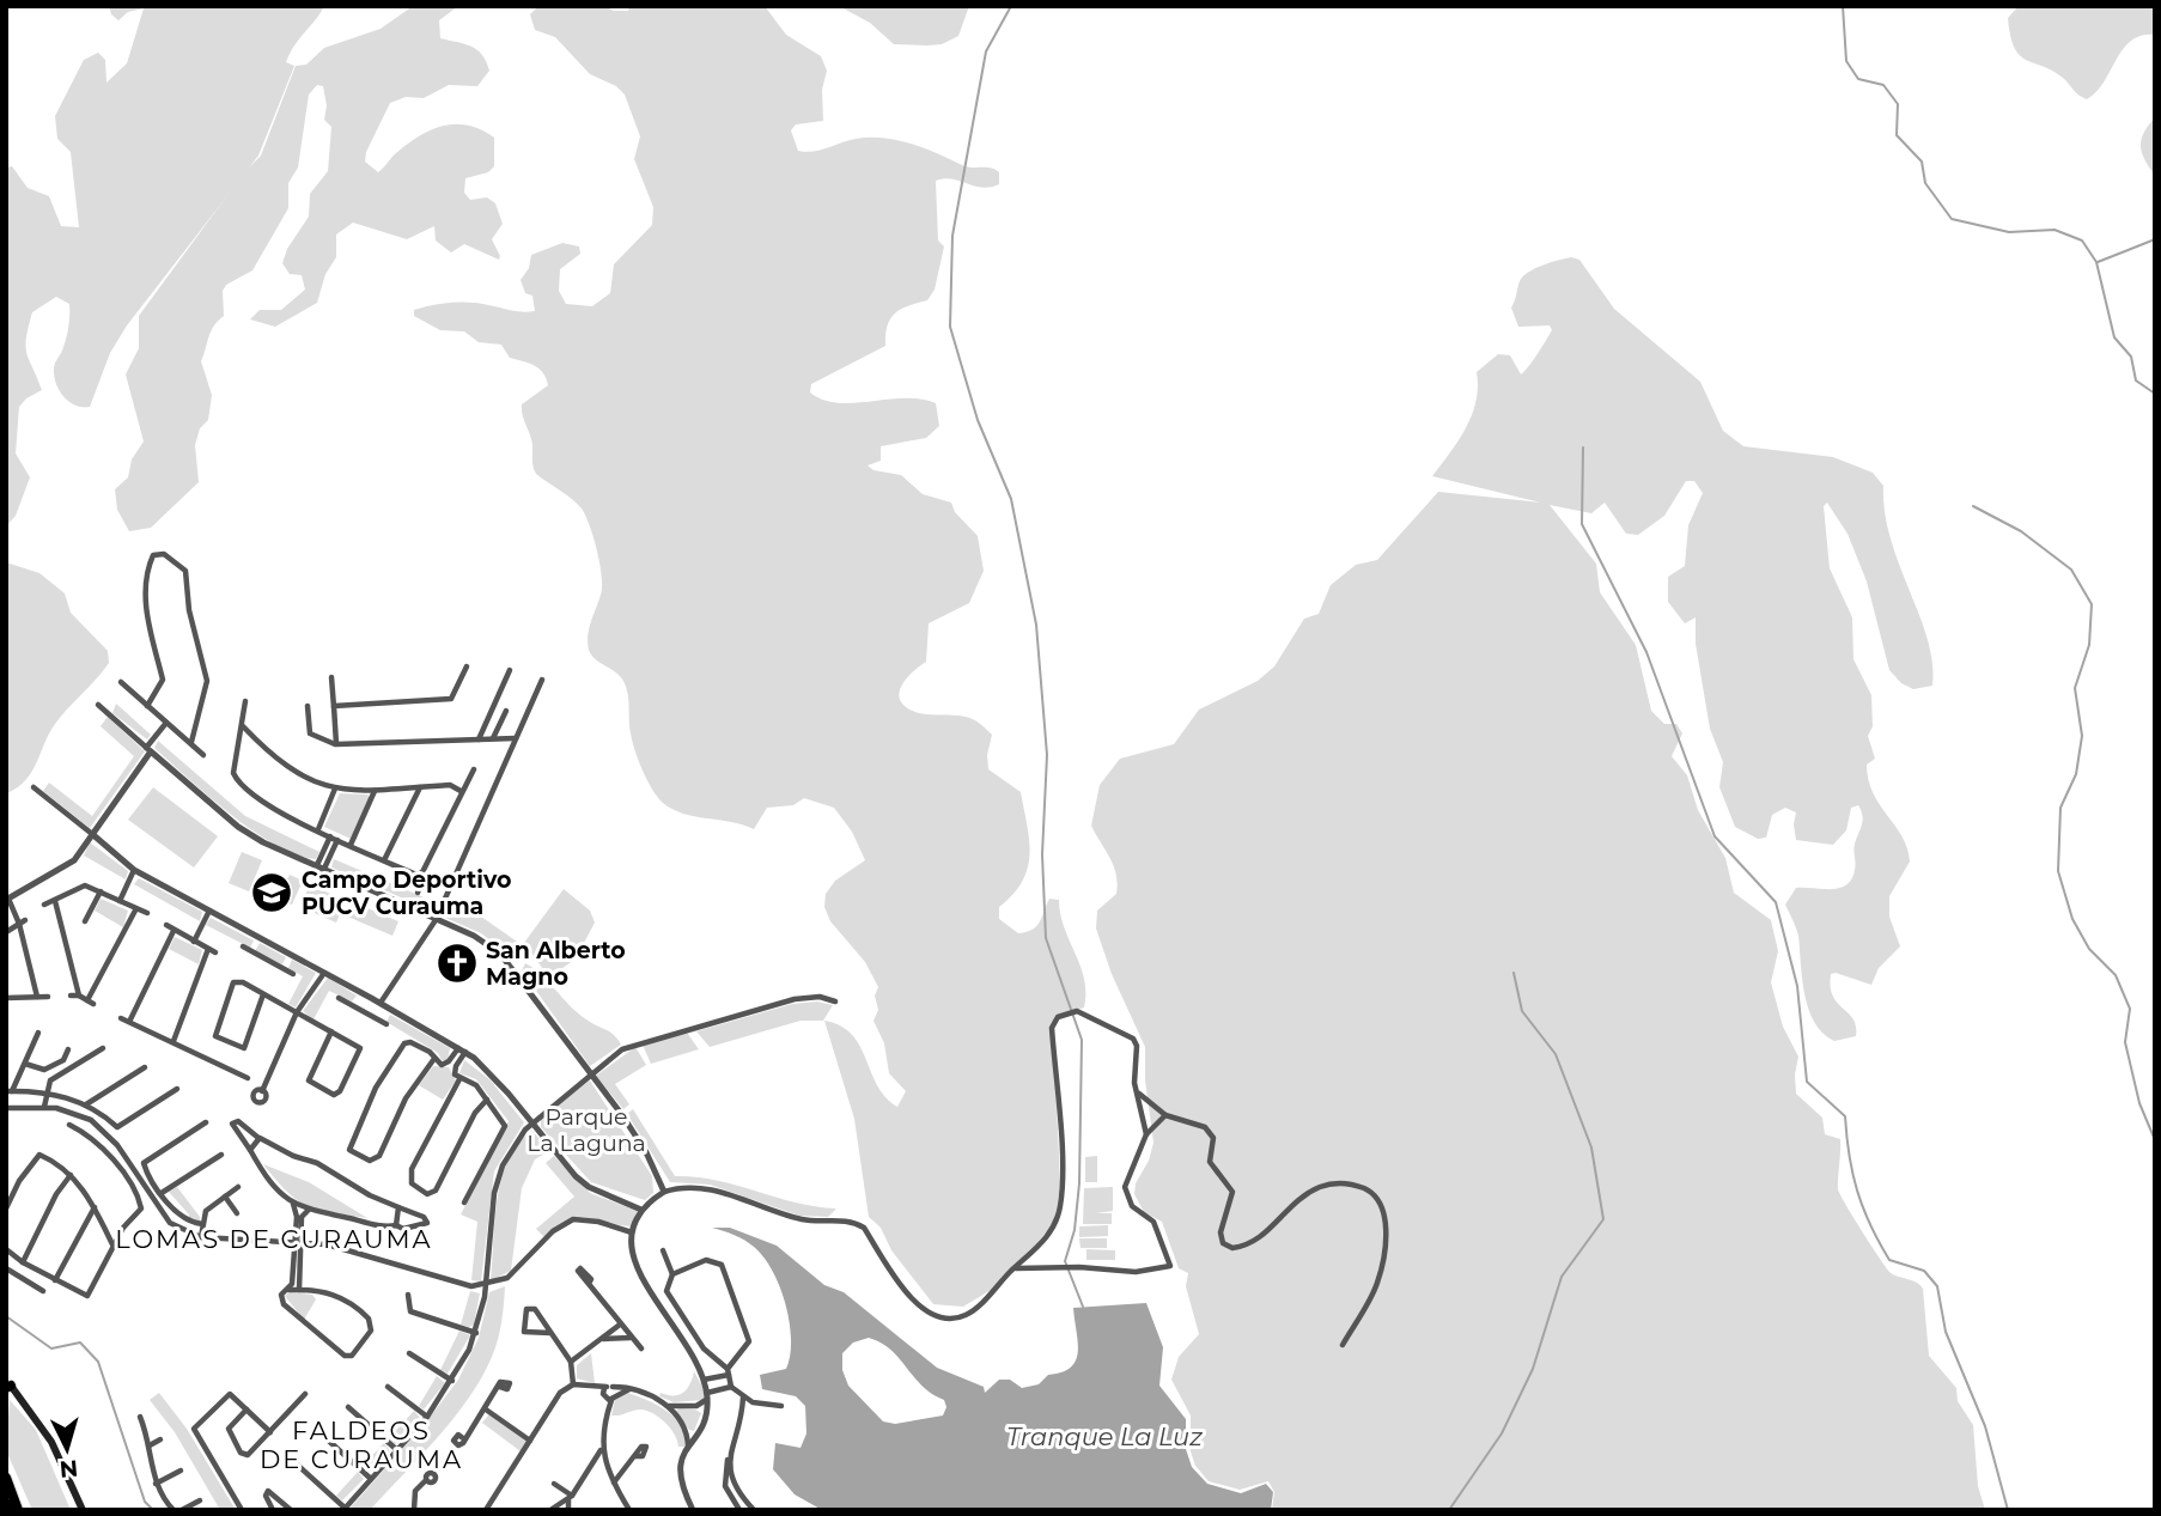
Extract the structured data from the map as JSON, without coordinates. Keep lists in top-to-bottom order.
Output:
{
  "districts": ["LOMAS DE CURAUMA", "FALDEOS DE CURAUMA"],
  "water": ["Tranque La Luz"],
  "parks": ["Parque La Laguna"],
  "places": {
    "school or university": ["Campo Deportivo PUCV Curauma"],
    "church": ["San Alberto Magno"]
  },
  "north": "bottom"
}
